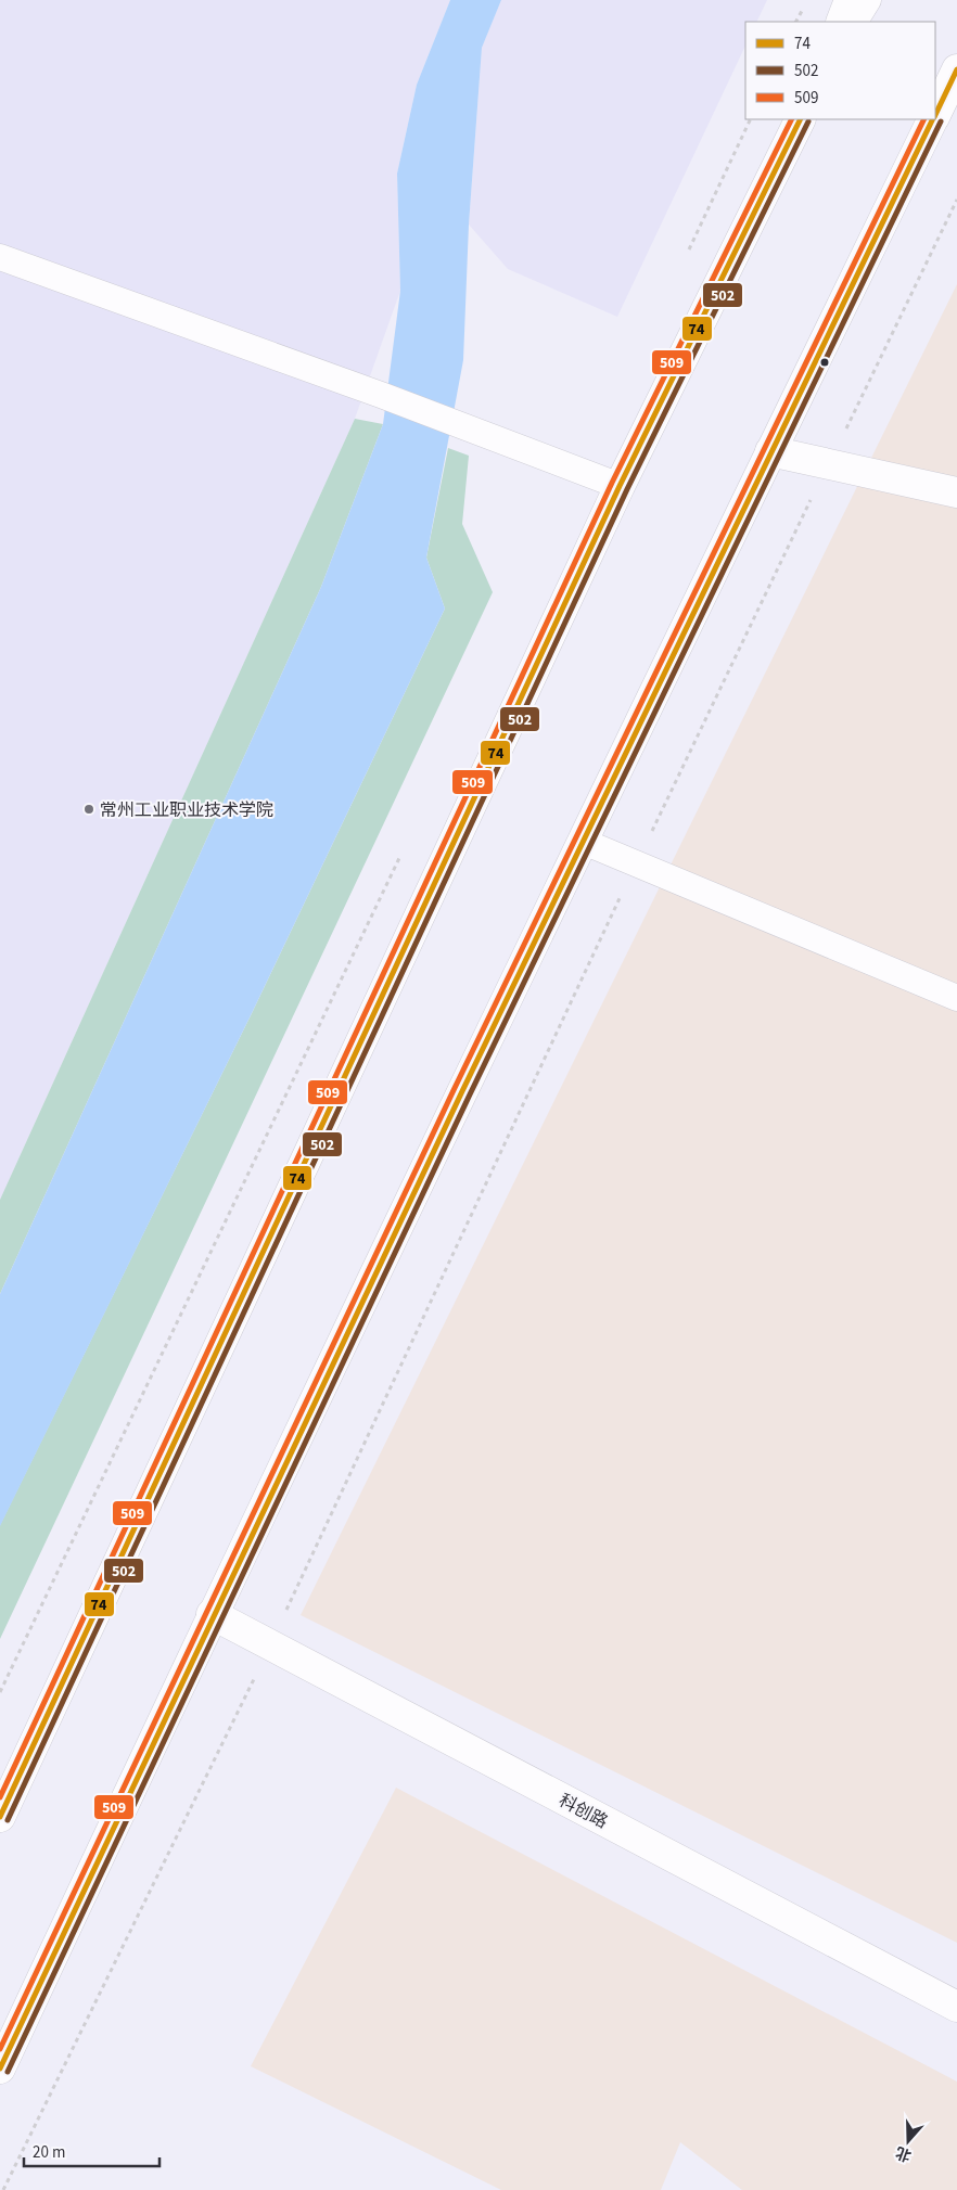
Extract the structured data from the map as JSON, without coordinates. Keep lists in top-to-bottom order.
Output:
{
  "streets": {
    "main road": ["科创路"]
  },
  "places": ["常州工业职业技术学院"],
  "lines": ["transit line 74", "transit line 509", "transit line 502"],
  "legend": ["74", "502", "509"],
  "scale_bar": "20 m",
  "north": "bottom"
}
